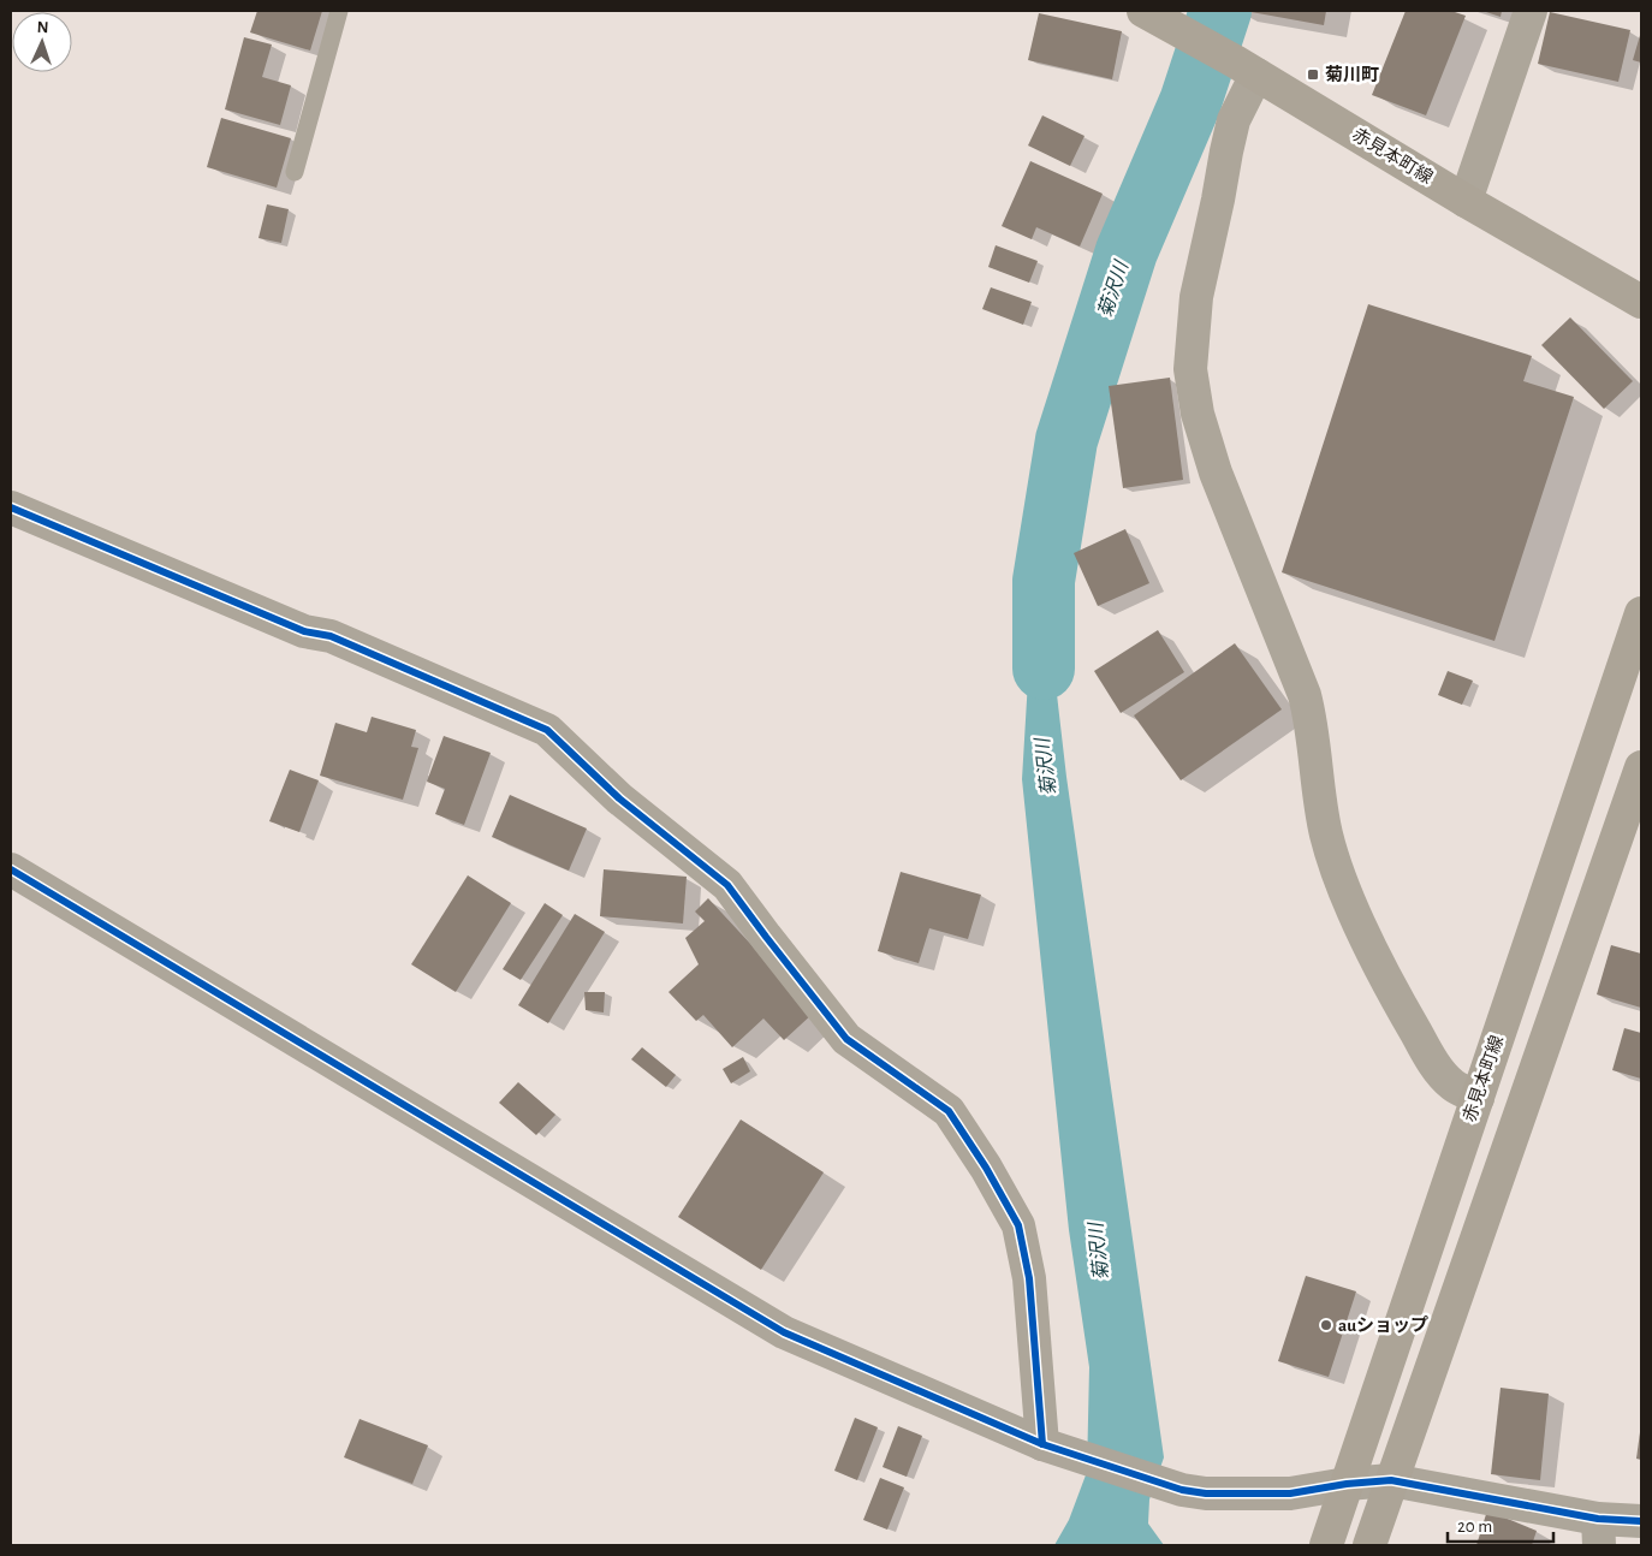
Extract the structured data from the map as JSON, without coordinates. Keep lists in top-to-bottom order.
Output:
{
  "streets": {
    "main road": ["赤見本町線"]
  },
  "water": ["菊沢川"],
  "places": {
    "transit": ["菊川町"],
    "other": ["auショップ"]
  },
  "scale_bar": "20 m",
  "north": "top"
}
